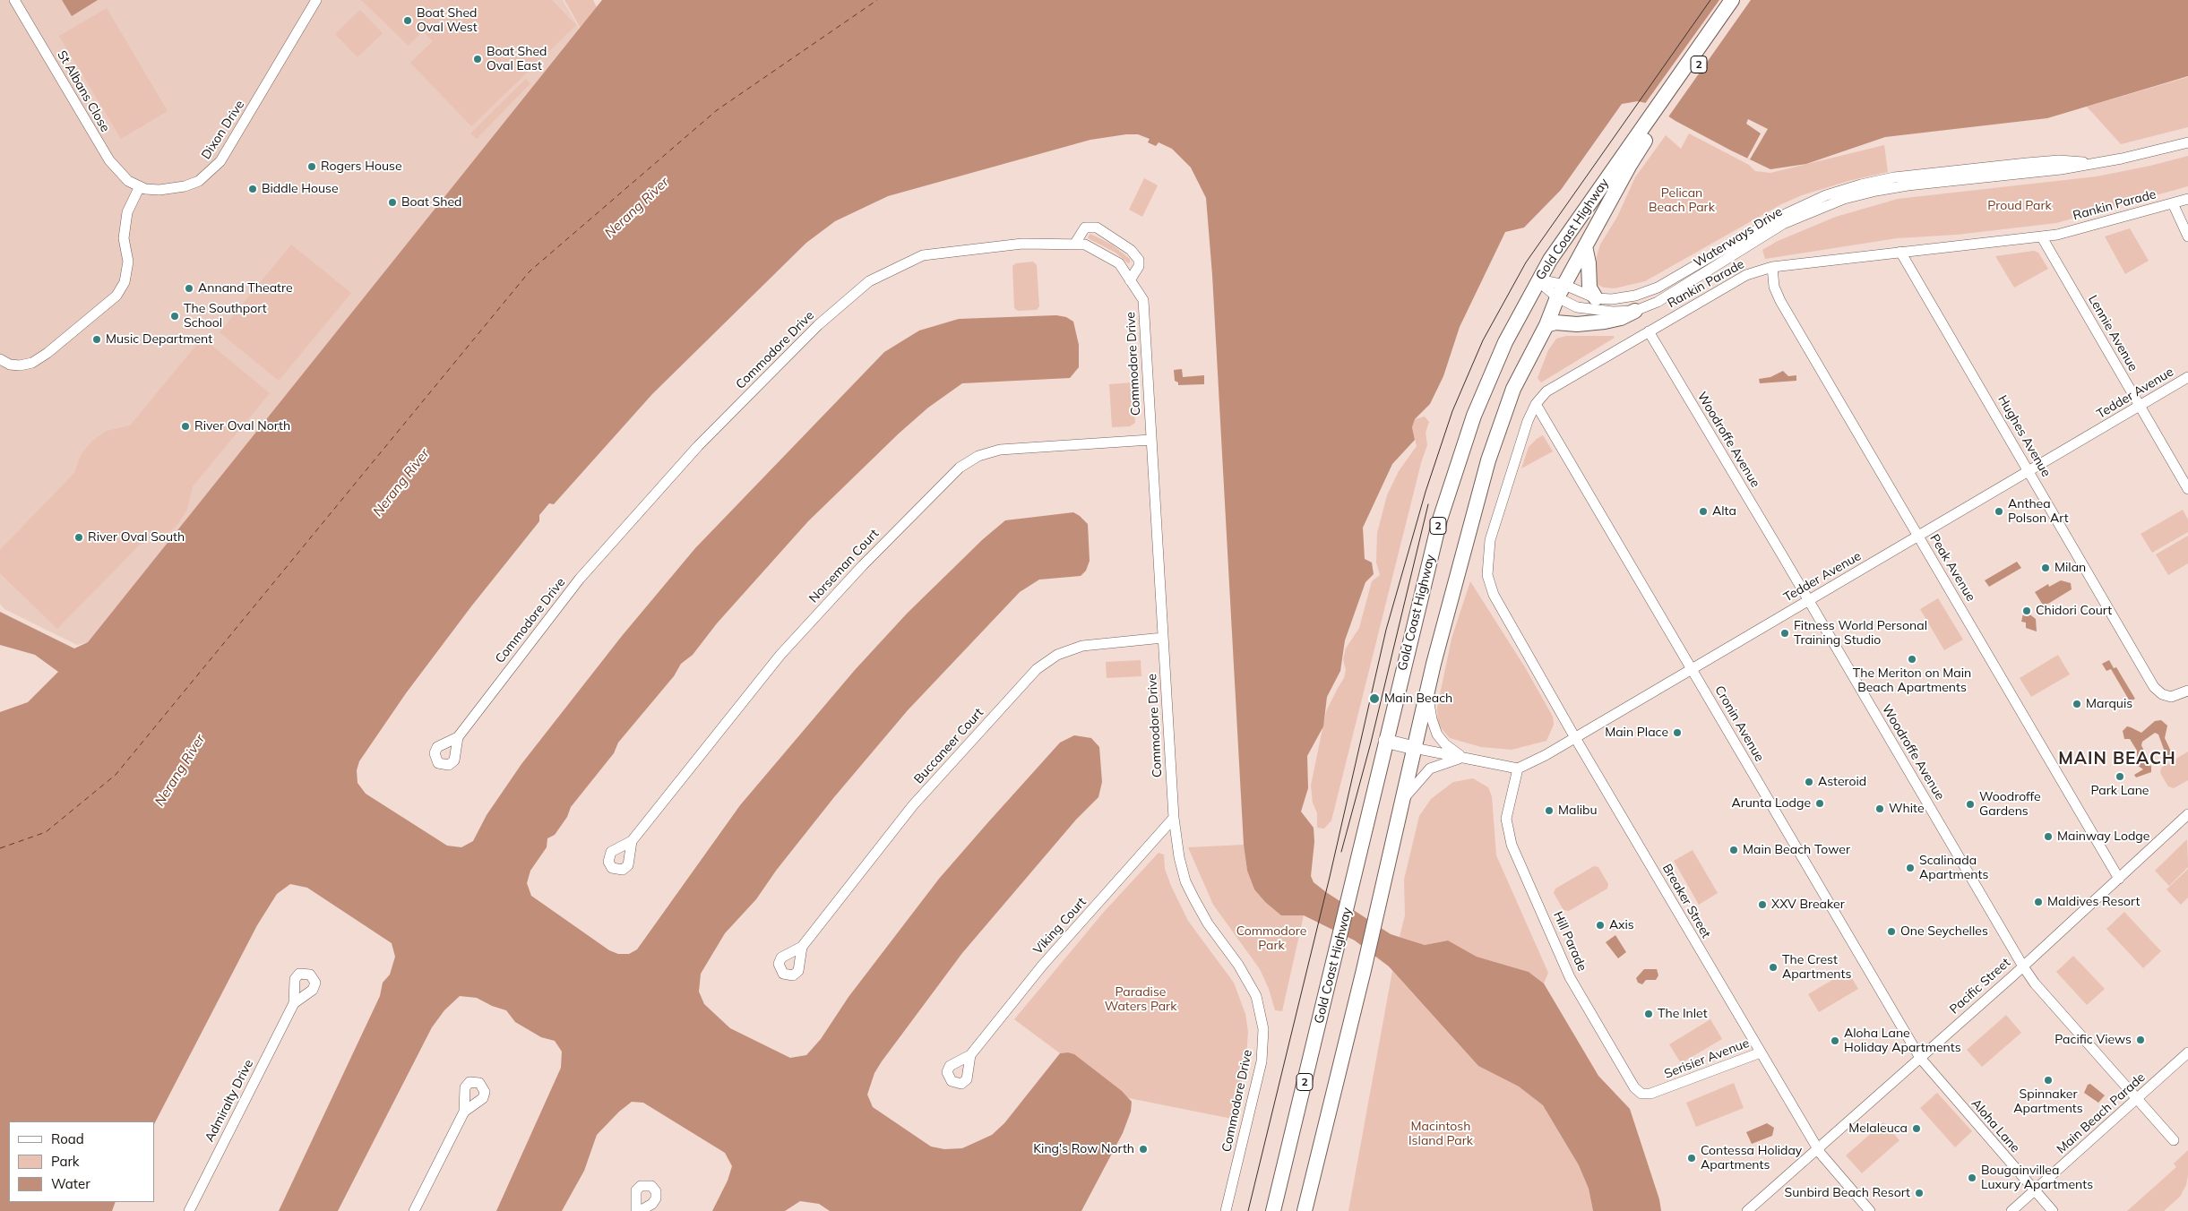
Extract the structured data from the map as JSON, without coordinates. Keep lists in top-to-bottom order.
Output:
{
  "streets": {
    "highway": ["2", "Gold Coast Highway"],
    "street": [
      "St Albans Close",
      "Dixon Drive",
      "Rankin Parade",
      "Waterways Drive",
      "Lennie Avenue",
      "Commodore Drive",
      "Tedder Avenue",
      "Hughes Avenue",
      "Woodroffe Avenue",
      "Norseman Court",
      "Peak Avenue",
      "Cronin Avenue",
      "Buccaneer Court",
      "Breaker Street",
      "Viking Court",
      "Hill Parade",
      "Pacific Street",
      "Serisier Avenue",
      "Admiralty Drive",
      "Main Beach Parade",
      "Aloha Lane"
    ]
  },
  "crossings": [
    ["St Albans Close", "Dixon Drive"],
    ["Rankin Parade", "Lennie Avenue"],
    ["Rankin Parade", "Hughes Avenue"],
    ["Rankin Parade", "Woodroffe Avenue"],
    ["Rankin Parade", "Peak Avenue"],
    ["Rankin Parade", "Cronin Avenue"],
    ["Rankin Parade", "Breaker Street"],
    ["Gold Coast Highway", "Waterways Drive"],
    ["Lennie Avenue", "Tedder Avenue"],
    ["Commodore Drive", "Norseman Court"],
    ["Commodore Drive", "Buccaneer Court"],
    ["Commodore Drive", "Viking Court"],
    ["Tedder Avenue", "Hughes Avenue"],
    ["Tedder Avenue", "Woodroffe Avenue"],
    ["Tedder Avenue", "Peak Avenue"],
    ["Tedder Avenue", "Cronin Avenue"],
    ["Tedder Avenue", "Breaker Street"],
    ["Tedder Avenue", "Hill Parade"],
    ["Woodroffe Avenue", "Pacific Street"],
    ["Woodroffe Avenue", "Main Beach Parade"],
    ["Peak Avenue", "Pacific Street"],
    ["Cronin Avenue", "Pacific Street"],
    ["Cronin Avenue", "Aloha Lane"],
    ["Breaker Street", "Pacific Street"],
    ["Breaker Street", "Serisier Avenue"],
    ["Hill Parade", "Serisier Avenue"],
    ["Pacific Street", "Aloha Lane"],
    ["Main Beach Parade", "Aloha Lane"]
  ],
  "districts": ["MAIN BEACH"],
  "water": ["Nerang River"],
  "parks": [
    "Pelican Beach Park",
    "Proud Park",
    "Commodore Park",
    "Paradise Waters Park",
    "Macintosh Island Park"
  ],
  "places": [
    "Boat Shed Oval West",
    "Boat Shed Oval East",
    "Rogers House",
    "Biddle House",
    "Boat Shed",
    "Annand Theatre",
    "The Southport School",
    "Music Department",
    "River Oval North",
    "Alta",
    "Anthea Polson Art",
    "River Oval South",
    "Milan",
    "Chidori Court",
    "Fitness World Personal Training Studio",
    "The Meriton on Main Beach Apartments",
    "Main Beach",
    "Marquis",
    "Main Place",
    "Park Lane",
    "Asteroid",
    "Arunta Lodge",
    "Woodroffe Gardens",
    "White",
    "Malibu",
    "Mainway Lodge",
    "Main Beach Tower",
    "Scalinada Apartments",
    "Maldives Resort",
    "XXV Breaker",
    "Axis",
    "One Seychelles",
    "The Crest Apartments",
    "The Inlet",
    "Pacific Views",
    "Aloha Lane Holiday Apartments",
    "Spinnaker Apartments",
    "Melaleuca",
    "King's Row North",
    "Contessa Holiday Apartments",
    "Bougainvillea Luxury Apartments",
    "Sunbird Beach Resort"
  ],
  "legend": ["Road", "Park", "Water"]
}
